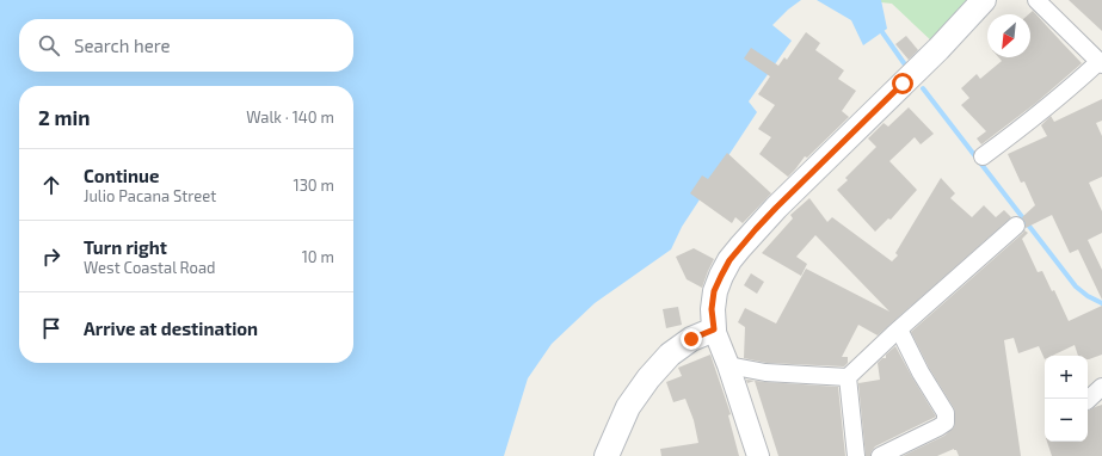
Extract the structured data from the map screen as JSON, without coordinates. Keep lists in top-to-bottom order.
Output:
{
  "north": "bottom left",
  "page": {
    "search": "Search here",
    "heading": ["2 min", "Walk · 140 m"],
    "list": [
      ["Continue", "Julio Pacana Street", "130 m"],
      ["Turn right", "West Coastal Road", "10 m"],
      "Arrive at destination"
    ],
    "map_buttons": ["+", "−"]
  }
}
